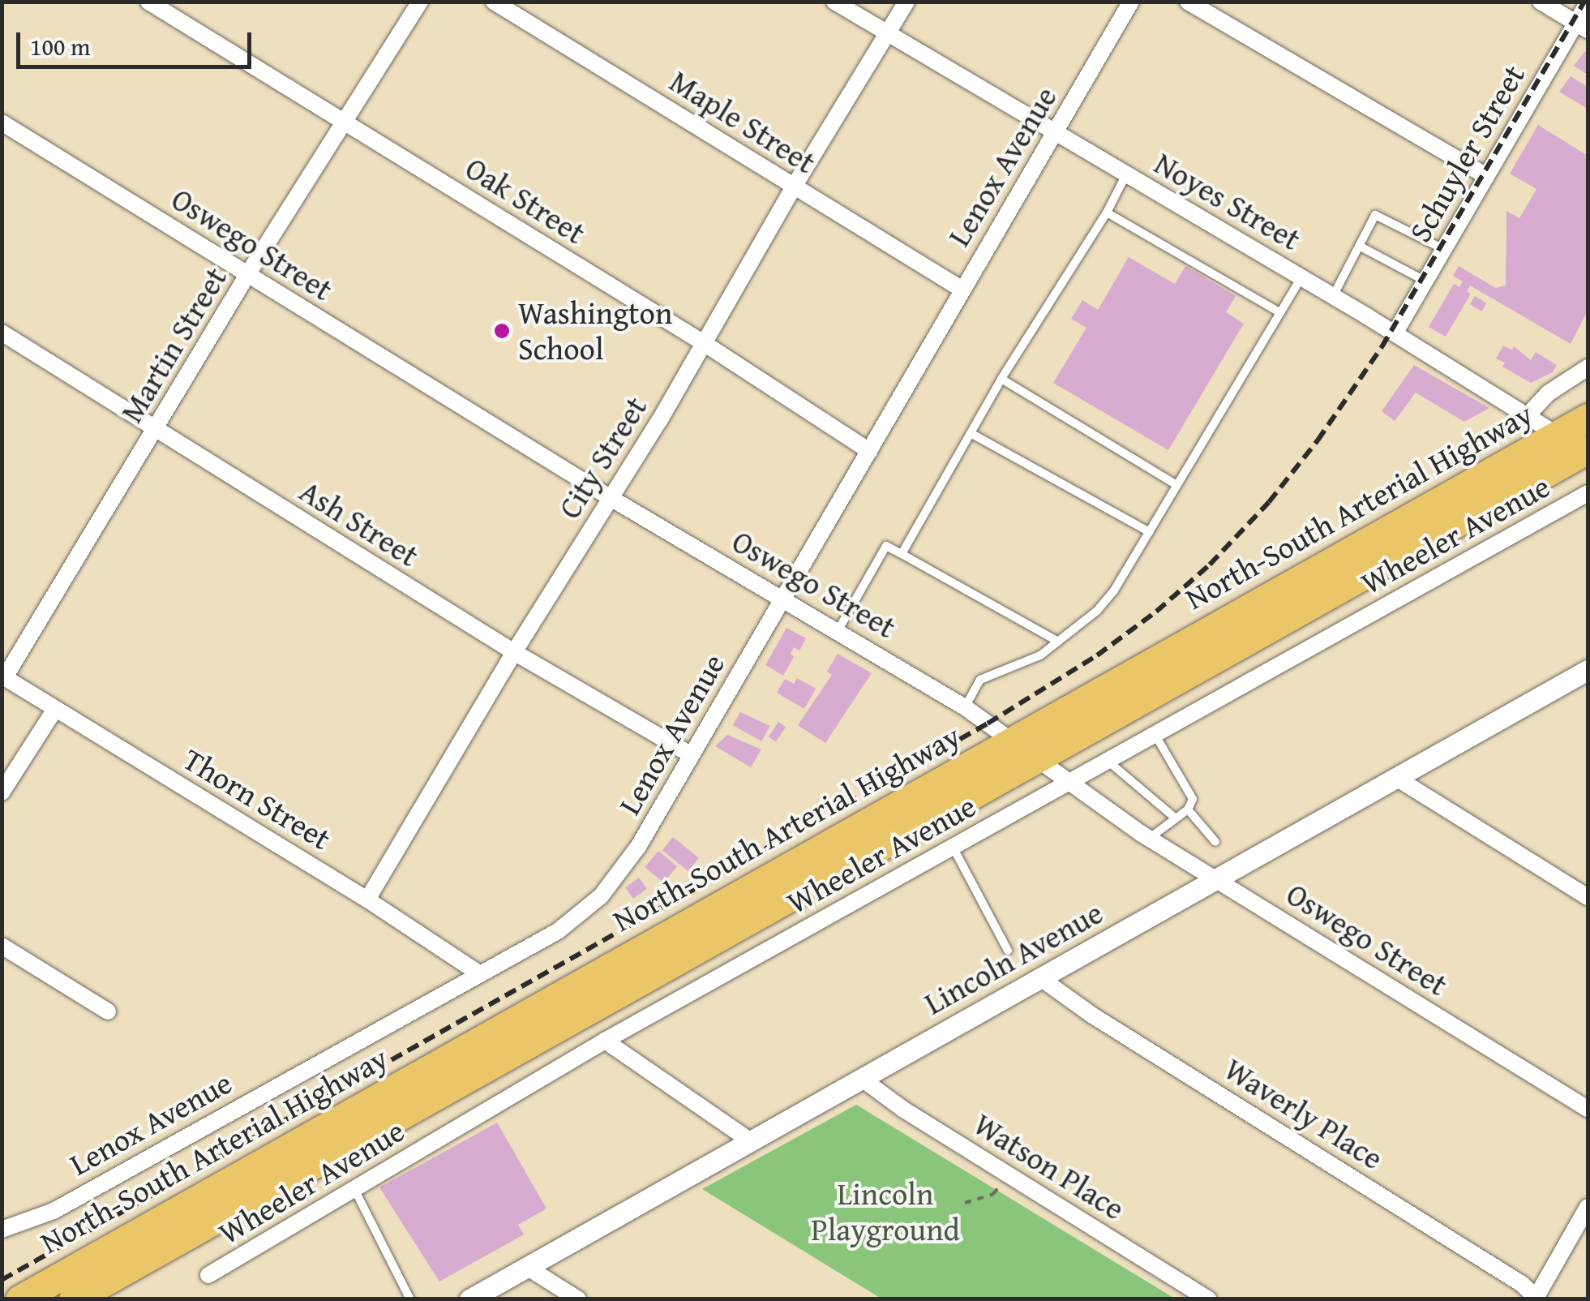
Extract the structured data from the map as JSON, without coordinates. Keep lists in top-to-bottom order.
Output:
{
  "streets": {
    "highway": ["North-South Arterial Highway"],
    "street": [
      "Maple Street",
      "Schuyler Street",
      "Lenox Avenue",
      "Oak Street",
      "Noyes Street",
      "Oswego Street",
      "Martin Street",
      "City Street",
      "Ash Street",
      "Wheeler Avenue",
      "Thorn Street",
      "Lincoln Avenue",
      "Waverly Place",
      "Watson Place"
    ]
  },
  "crossings": [
    ["Maple Street", "Lenox Avenue"],
    ["Maple Street", "City Street"],
    ["Schuyler Street", "Noyes Street"],
    ["Lenox Avenue", "Oak Street"],
    ["Lenox Avenue", "Noyes Street"],
    ["Lenox Avenue", "Oswego Street"],
    ["Lenox Avenue", "Ash Street"],
    ["Lenox Avenue", "Thorn Street"],
    ["Oak Street", "Martin Street"],
    ["Oak Street", "City Street"],
    ["Noyes Street", "City Street"],
    ["Noyes Street", "North-South Arterial Highway"],
    ["Oswego Street", "Martin Street"],
    ["Oswego Street", "City Street"],
    ["Oswego Street", "North-South Arterial Highway"],
    ["Oswego Street", "Wheeler Avenue"],
    ["Oswego Street", "Lincoln Avenue"],
    ["Martin Street", "Ash Street"],
    ["Martin Street", "Thorn Street"],
    ["City Street", "Ash Street"],
    ["City Street", "Thorn Street"],
    ["Lincoln Avenue", "Waverly Place"],
    ["Lincoln Avenue", "Watson Place"]
  ],
  "parks": ["Lincoln Playground"],
  "places": ["Washington School"],
  "scale_bar": "100 m"
}
